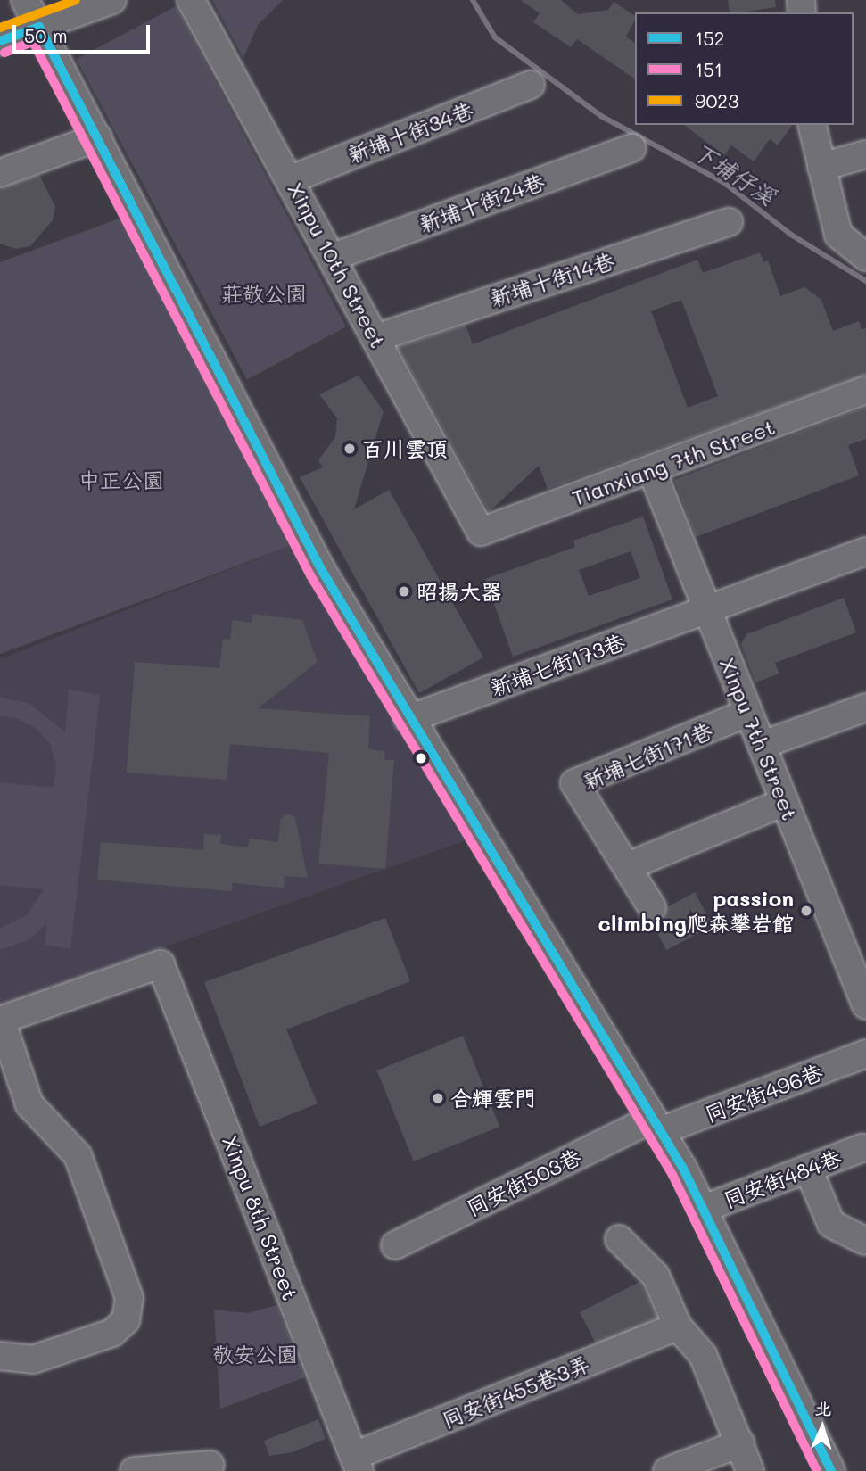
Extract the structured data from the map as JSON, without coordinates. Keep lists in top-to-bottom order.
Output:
{
  "streets": {
    "street": [
      "新埔十街34巷",
      "新埔十街24巷",
      "Xinpu 10th Street",
      "新埔十街14巷",
      "Tianxiang 7th Street",
      "新埔七街173巷",
      "Xinpu 7th Street",
      "新埔七街171巷",
      "同安街496巷",
      "同安街484巷",
      "同安街503巷",
      "Xinpu 8th Street",
      "同安街455巷3弄"
    ]
  },
  "crossings": [
    ["新埔十街34巷", "Xinpu 10th Street"],
    ["新埔十街24巷", "Xinpu 10th Street"],
    ["Xinpu 10th Street", "新埔十街14巷"],
    ["Xinpu 10th Street", "Tianxiang 7th Street"],
    ["Tianxiang 7th Street", "Xinpu 7th Street"],
    ["新埔七街173巷", "Xinpu 7th Street"],
    ["Xinpu 7th Street", "新埔七街171巷"],
    ["同安街496巷", "同安街503巷"],
    ["Xinpu 8th Street", "同安街455巷3弄"]
  ],
  "water": ["下埔仔溪"],
  "parks": ["莊敬公園", "中正公園", "敬安公園"],
  "places": [
    "百川雲頂",
    "昭揚大器",
    "passion climbing爬森攀岩館",
    "合輝雲門"
  ],
  "lines": ["transit line 9023", "transit line 152", "transit line 151"],
  "legend": ["152", "151", "9023"],
  "scale_bar": "50 m",
  "north": "top"
}
